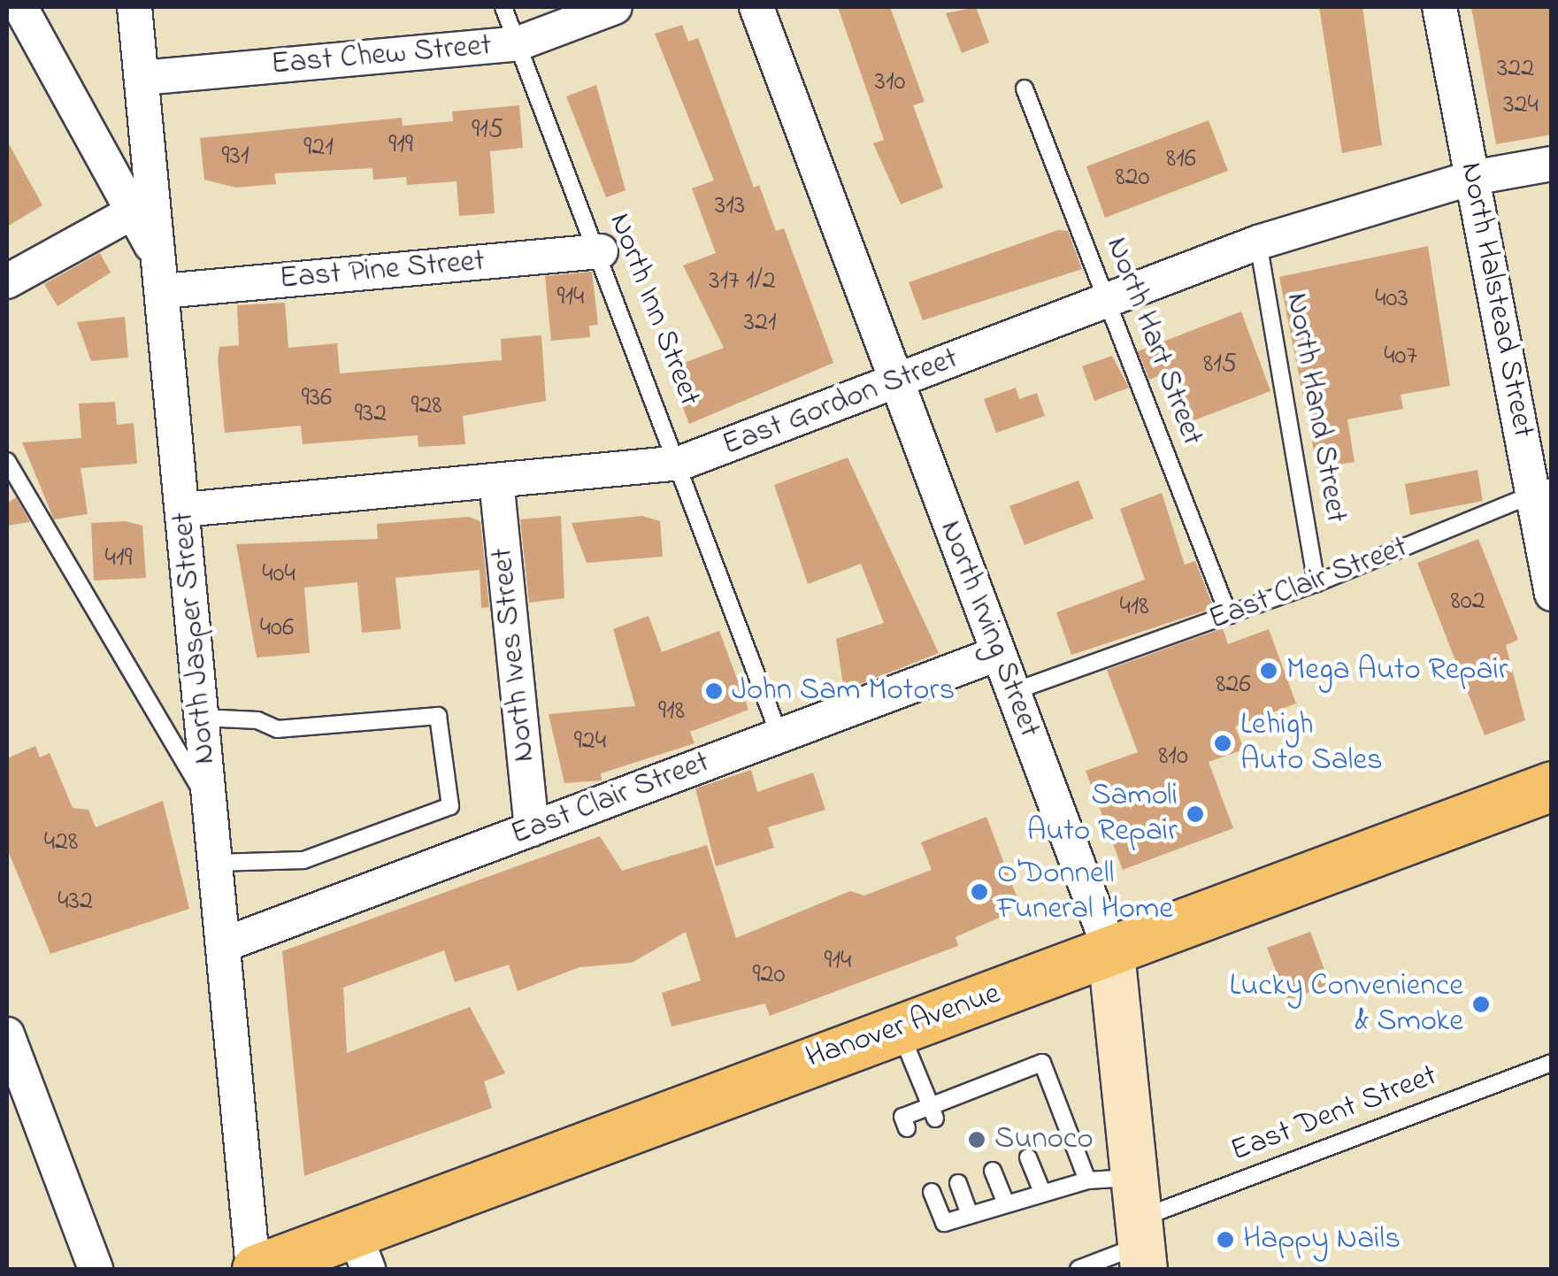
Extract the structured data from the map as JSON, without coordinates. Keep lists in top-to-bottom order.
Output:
{
  "streets": {
    "main road": ["North Irving Street", "Hanover Avenue"],
    "street": [
      "East Chew Street",
      "East Pine Street",
      "North Halstead Street",
      "East Gordon Street",
      "East Clair Street",
      "North Jasper Street",
      "North Ives Street"
    ],
    "lane": [
      "North Inn Street",
      "North Hart Street",
      "North Hand Street",
      "East Dent Street"
    ]
  },
  "crossings": [
    ["East Chew Street", "North Inn Street"],
    ["East Chew Street", "North Jasper Street"],
    ["East Pine Street", "North Inn Street"],
    ["East Pine Street", "North Jasper Street"],
    ["North Halstead Street", "East Gordon Street"],
    ["North Halstead Street", "East Clair Street"],
    ["North Inn Street", "East Gordon Street"],
    ["North Inn Street", "East Clair Street"],
    ["North Hart Street", "East Gordon Street"],
    ["North Hart Street", "East Clair Street"],
    ["East Gordon Street", "North Hand Street"],
    ["East Gordon Street", "North Irving Street"],
    ["East Gordon Street", "North Jasper Street"],
    ["East Gordon Street", "North Ives Street"],
    ["North Hand Street", "East Clair Street"],
    ["East Clair Street", "North Irving Street"],
    ["East Clair Street", "North Jasper Street"],
    ["East Clair Street", "North Ives Street"],
    ["North Irving Street", "Hanover Avenue"],
    ["North Irving Street", "East Dent Street"],
    ["North Jasper Street", "Hanover Avenue"]
  ],
  "places": [
    "Mega Auto Repair",
    "John Sam Motors",
    "Lehigh Auto Sales",
    "Samoli Auto Repair",
    "O'Donnell Funeral Home",
    "Lucky Convenience & Smoke",
    "Sunoco",
    "Happy Nails"
  ],
  "house_numbers": [
    "322",
    "310",
    "324",
    "915",
    "919",
    "921",
    "931",
    "816",
    "820",
    "313",
    "317 1/2",
    "914",
    "403",
    "321",
    "407",
    "815",
    "936",
    "928",
    "932",
    "419",
    "404",
    "802",
    "418",
    "406",
    "826",
    "918",
    "924",
    "810",
    "428",
    "432",
    "914",
    "920"
  ]
}
